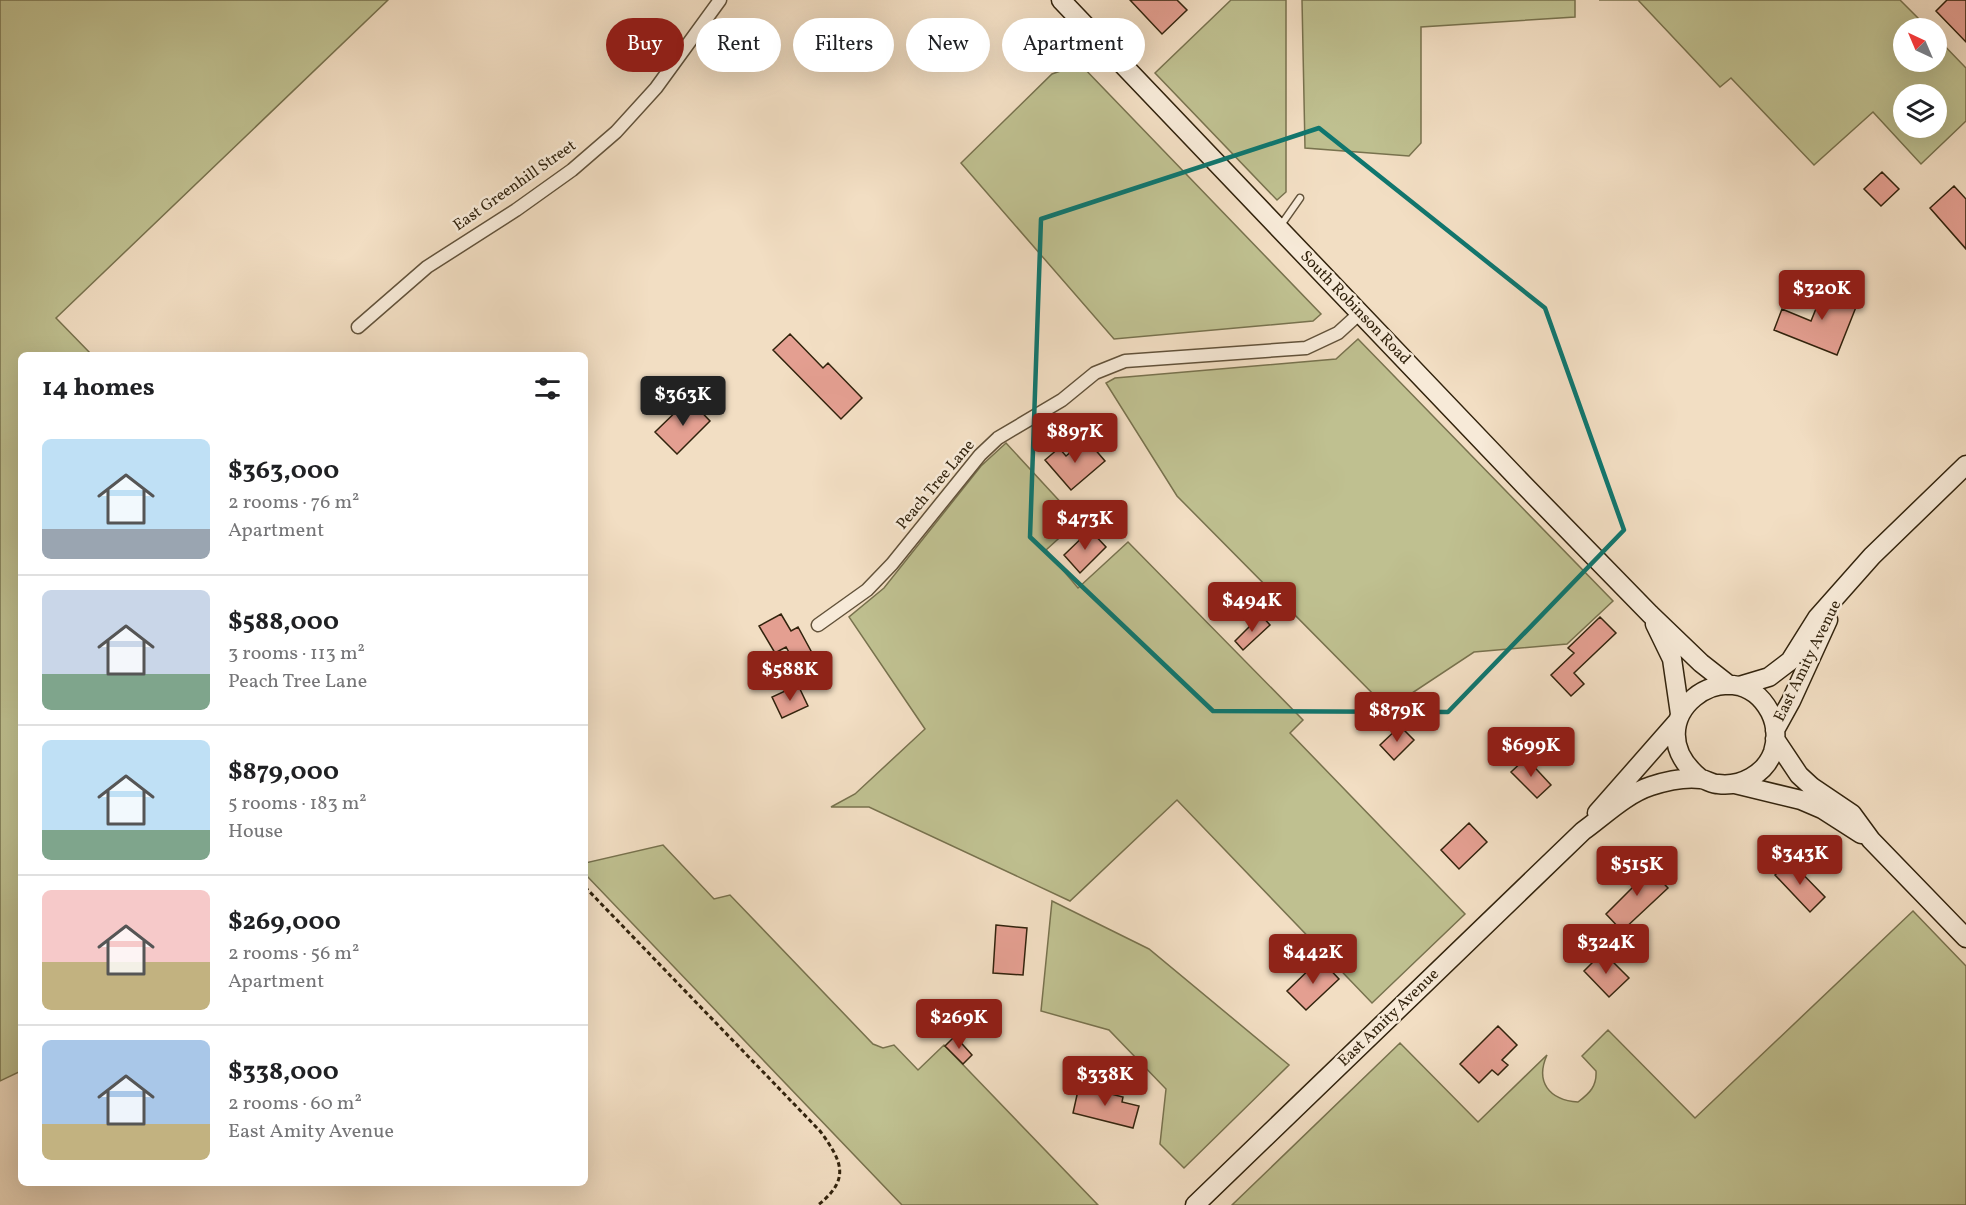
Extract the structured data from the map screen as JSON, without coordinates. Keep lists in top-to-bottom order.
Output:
{
  "streets": {
    "main road": ["South Robinson Road", "East Amity Avenue"],
    "street": ["East Greenhill Street", "Peach Tree Lane"]
  },
  "crossings": [
    ["South Robinson Road", "Peach Tree Lane"],
    ["South Robinson Road", "East Amity Avenue"]
  ],
  "north": "top left",
  "page": {
    "chip": [
      "Buy",
      "Rent",
      "Filters",
      "New",
      "Apartment"
    ],
    "price": [
      "$320K",
      "$363K",
      "$897K",
      "$473K",
      "$494K",
      "$588K",
      "$879K",
      "$699K",
      "$343K",
      "$515K",
      "$324K",
      "$442K",
      "$269K",
      "$338K"
    ],
    "heading": "14 homes",
    "list": [
      {
        "name": "$363,000",
        "note": "2 rooms · 76 m² · Apartment"
      },
      {
        "name": "$588,000",
        "note": "3 rooms · 113 m² · Peach Tree Lane"
      },
      {
        "name": "$879,000",
        "note": "5 rooms · 183 m² · House"
      },
      {
        "name": "$269,000",
        "note": "2 rooms · 56 m² · Apartment"
      },
      {
        "name": "$338,000",
        "note": "2 rooms · 60 m² · East Amity Avenue"
      }
    ]
  }
}
